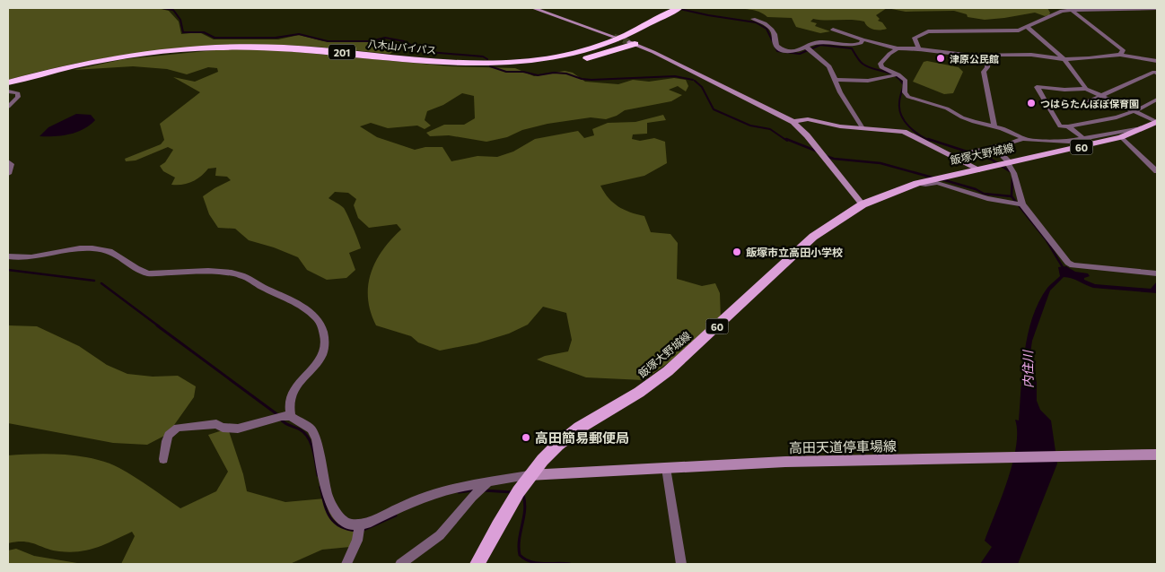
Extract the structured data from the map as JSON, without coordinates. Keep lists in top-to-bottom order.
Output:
{
  "streets": {
    "highway": ["八木山バイパス", "201"],
    "main road": ["60", "飯塚大野城線"],
    "street": ["高田天道停車場線"]
  },
  "crossings": [
    ["飯塚大野城線", "高田天道停車場線"]
  ],
  "water": ["内住川"],
  "places": [
    "津原公民館",
    "つはらたんぽぽ保育園",
    "飯塚市立高田小学校",
    "高田簡易郵便局"
  ]
}
